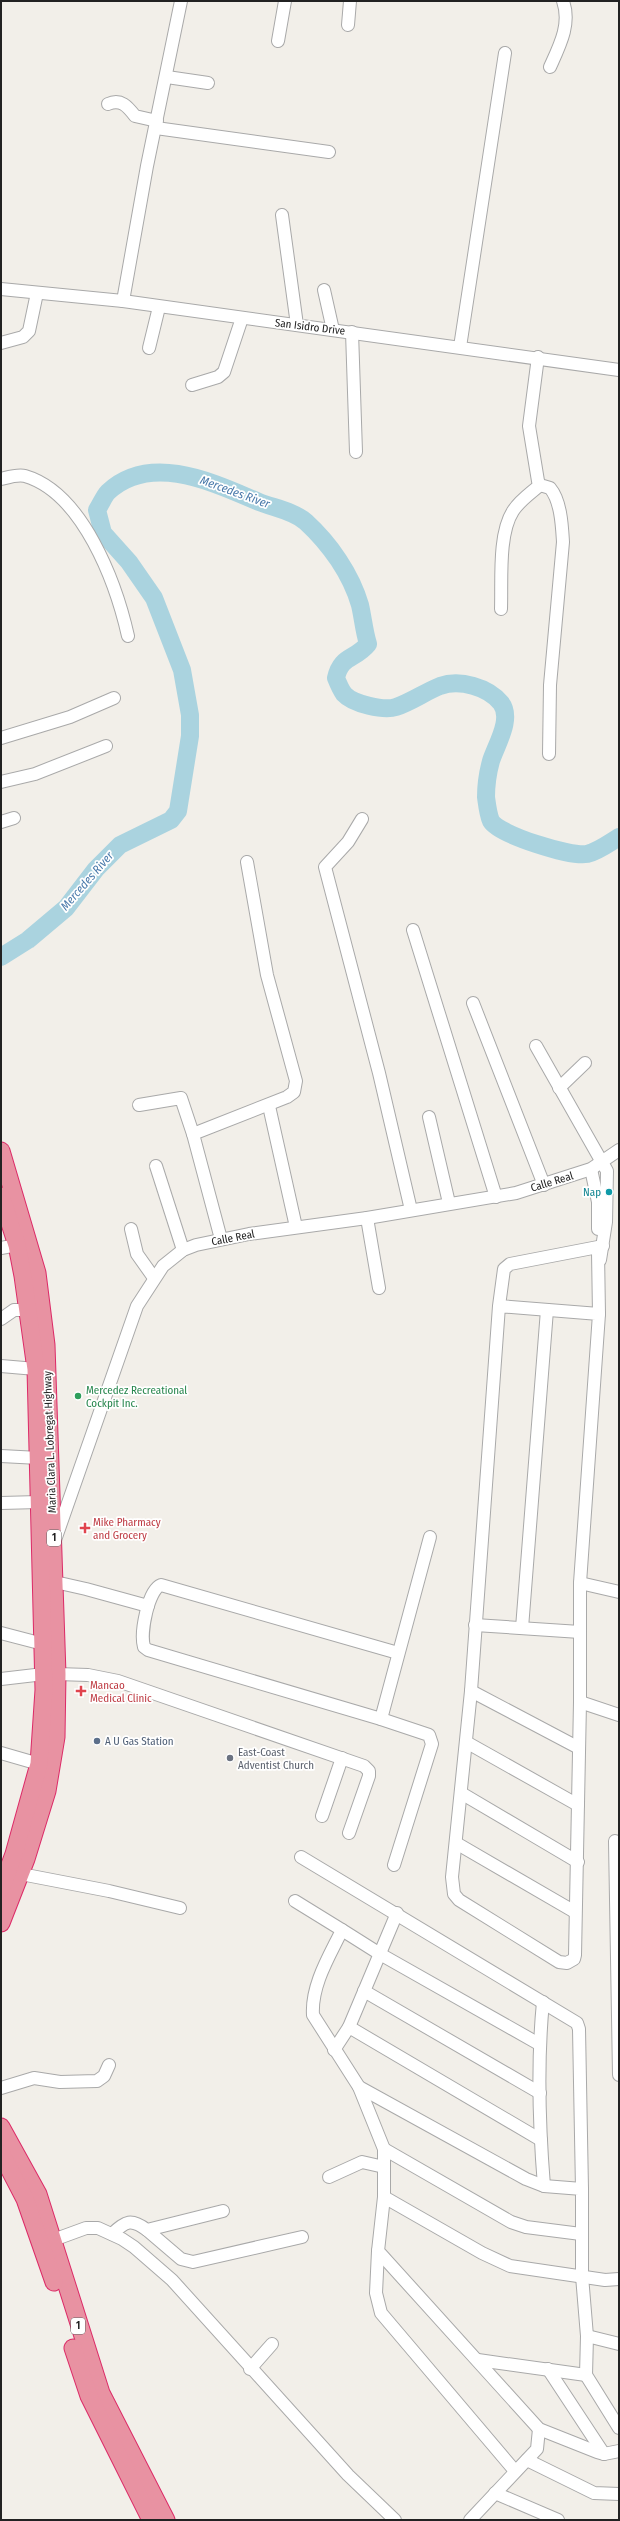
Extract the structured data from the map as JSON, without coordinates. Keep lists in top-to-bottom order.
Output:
{
  "streets": {
    "highway": ["Maria Clara L. Lobregat Highway", "1"],
    "street": ["San Isidro Drive", "Calle Real"]
  },
  "crossings": [
    ["Calle Real", "Maria Clara L. Lobregat Highway"]
  ],
  "water": ["Mercedes River"],
  "places": {
    "other": [
      "Nap",
      "Mercedez Recreational Cockpit Inc.",
      "A U Gas Station",
      "East-Coast Adventist Church"
    ],
    "health": ["Mike Pharmacy and Grocery", "Mancao Medical Clinic"]
  }
}
